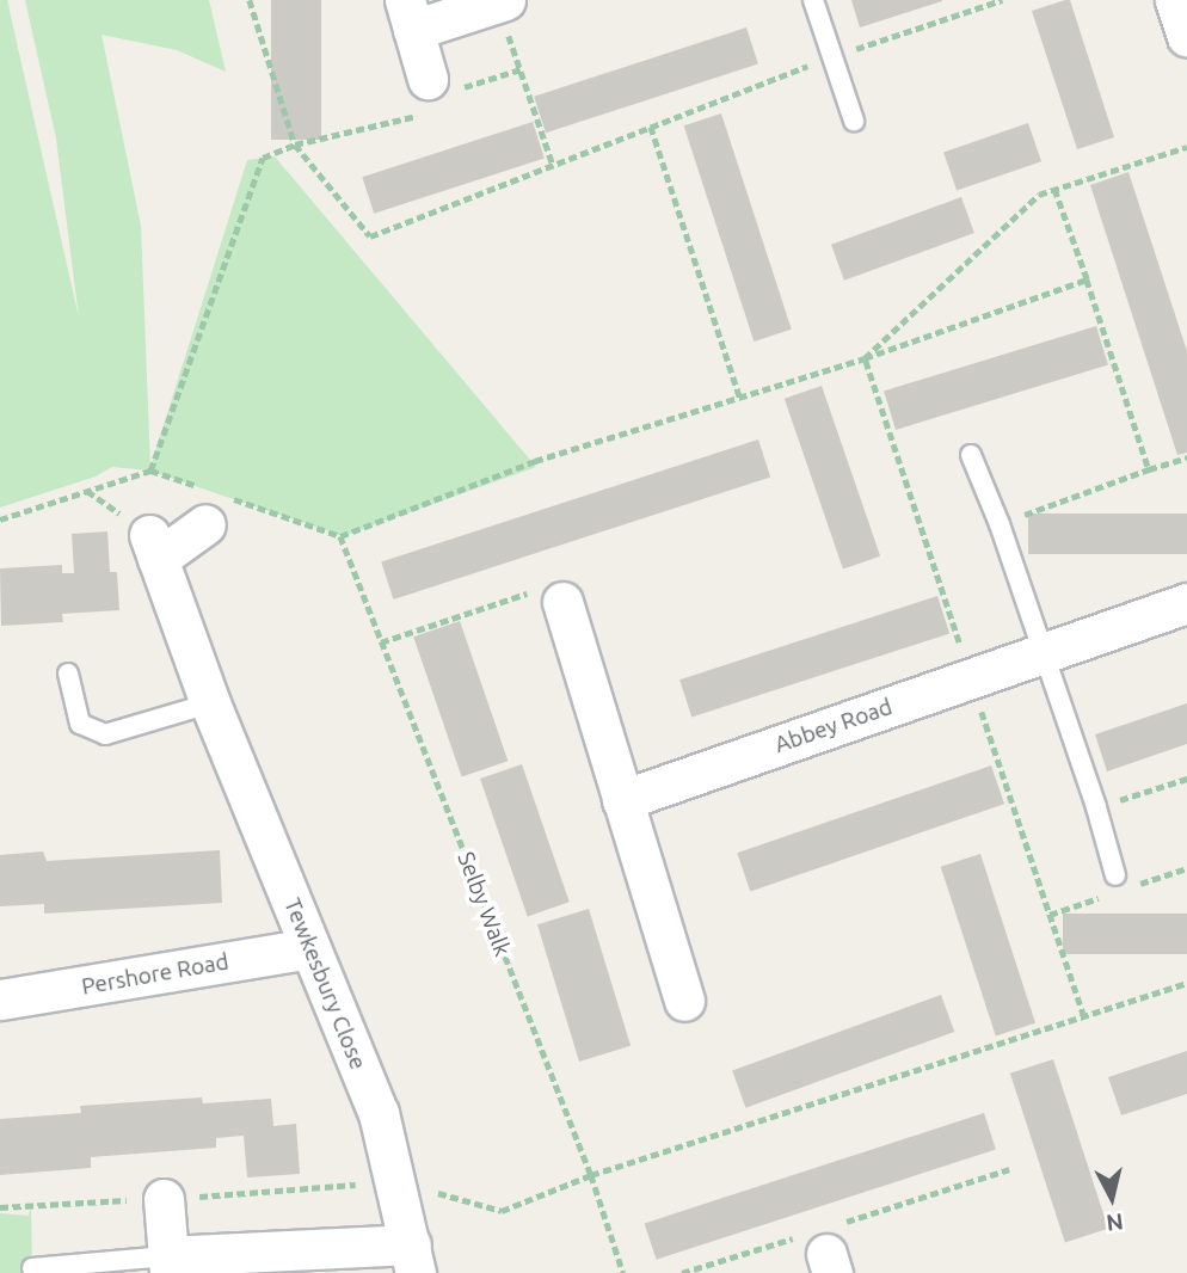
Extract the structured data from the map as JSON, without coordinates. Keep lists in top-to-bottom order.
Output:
{
  "streets": {
    "street": ["Abbey Road", "Pershore Road", "Tewkesbury Close"],
    "path": ["Selby Walk"]
  },
  "crossings": [
    ["Pershore Road", "Tewkesbury Close"]
  ],
  "north": "bottom"
}
